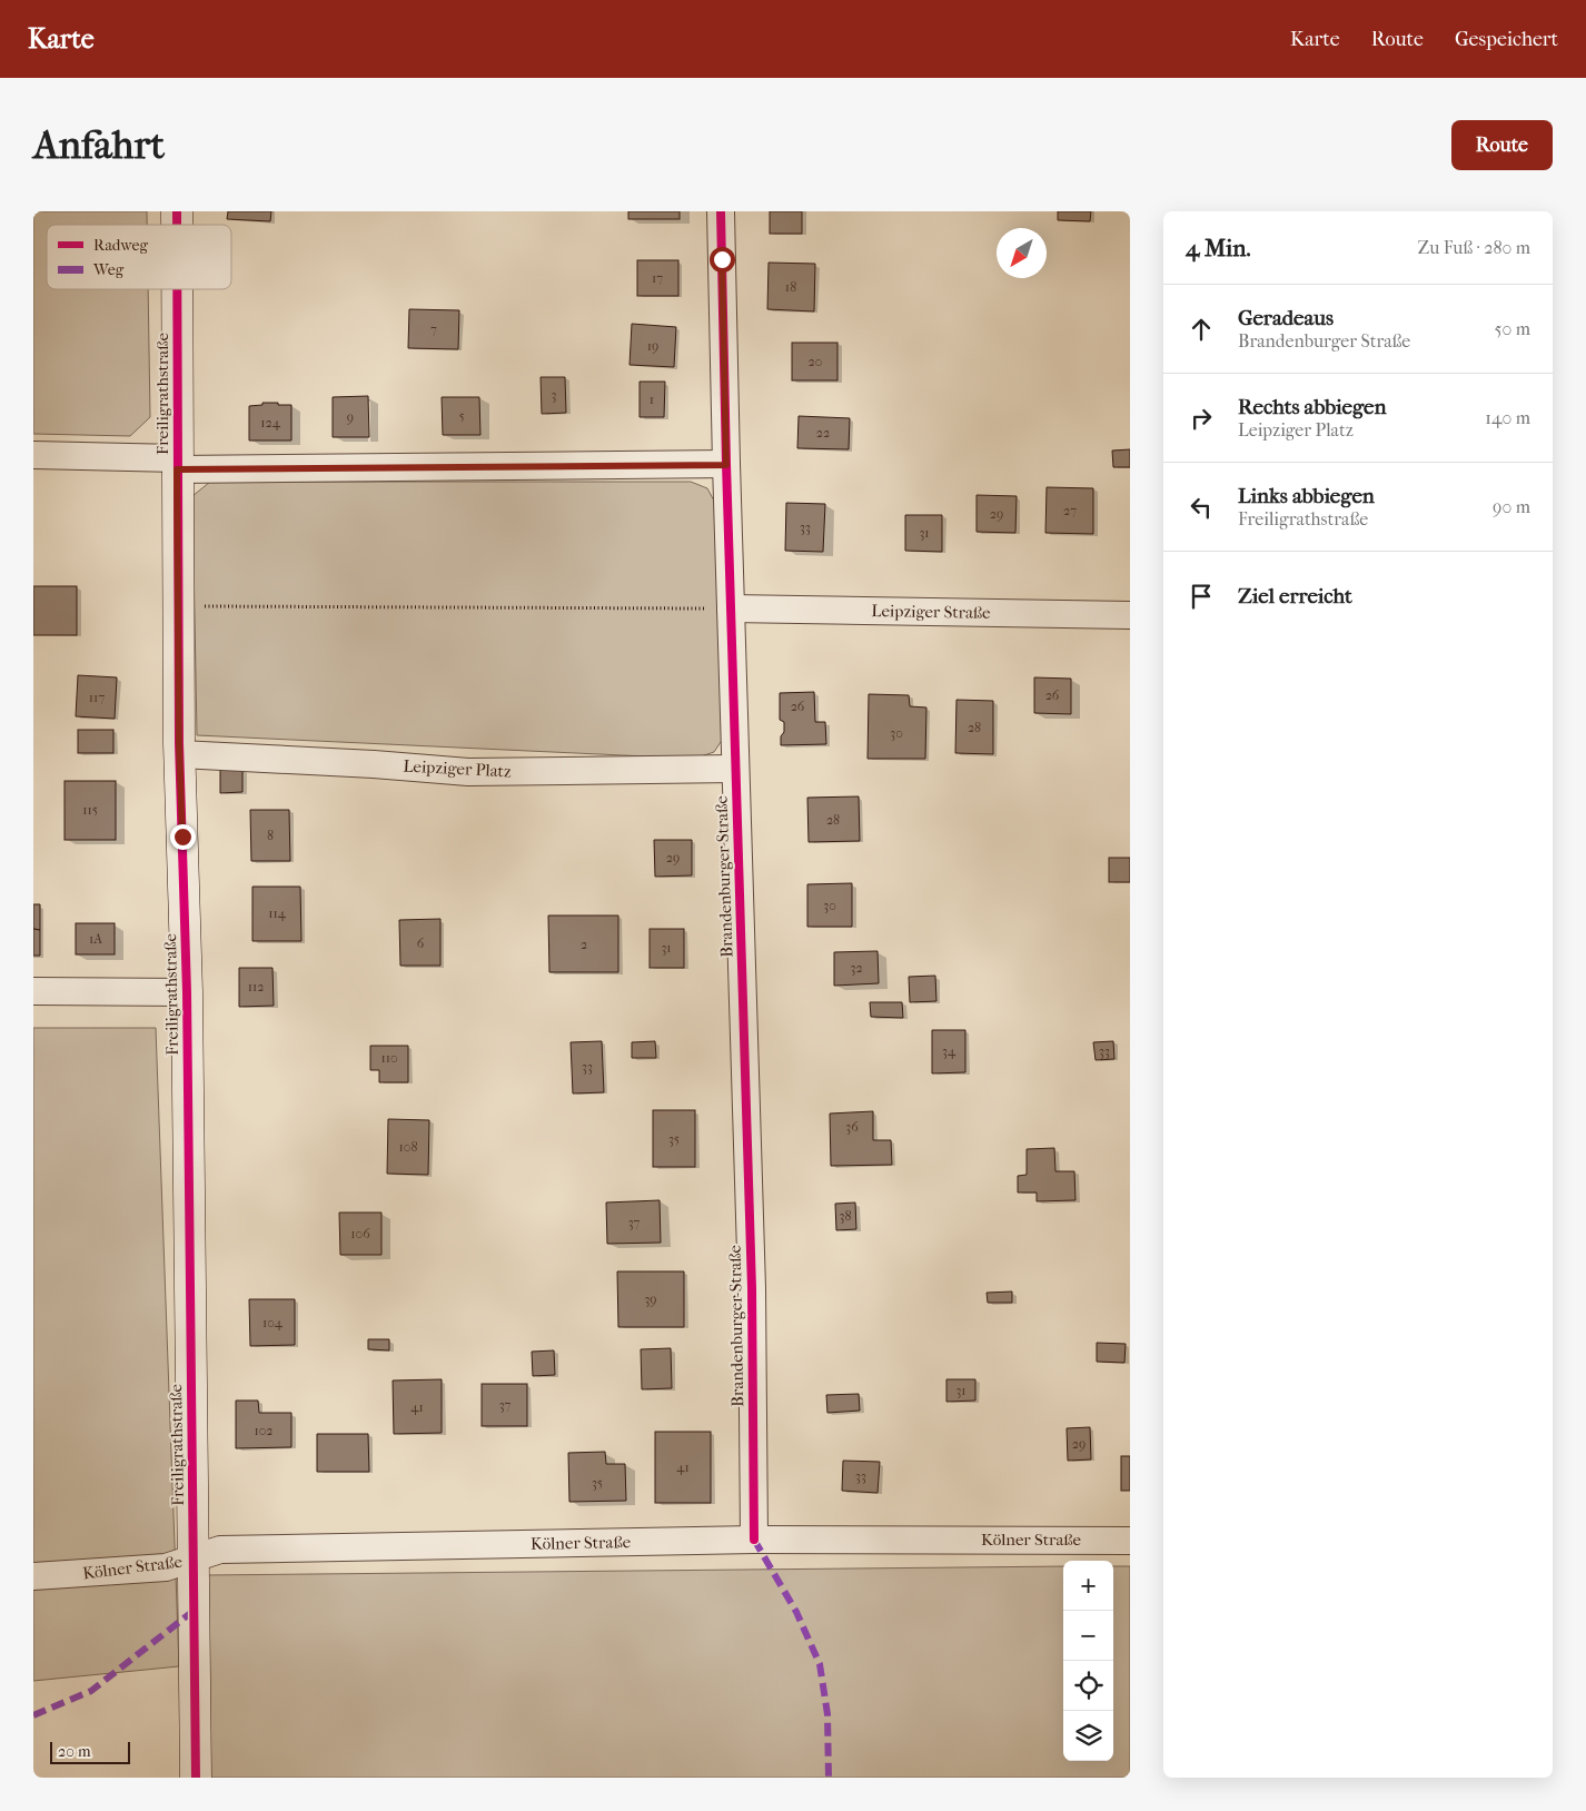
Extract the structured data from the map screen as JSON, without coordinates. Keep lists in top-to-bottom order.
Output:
{
  "streets": {
    "street": [
      "Freiligrathstraße",
      "Leipziger Straße",
      "Leipziger Platz",
      "Brandenburger Straße",
      "Kölner Straße"
    ]
  },
  "crossings": [
    ["Freiligrathstraße", "Leipziger Platz"],
    ["Freiligrathstraße", "Kölner Straße"],
    ["Leipziger Straße", "Brandenburger Straße"],
    ["Leipziger Platz", "Brandenburger Straße"],
    ["Brandenburger Straße", "Kölner Straße"]
  ],
  "house_numbers": [
    "17",
    "18",
    "7",
    "19",
    "20",
    "3",
    "1",
    "5",
    "9",
    "124",
    "22",
    "27",
    "29",
    "33",
    "31",
    "26",
    "117",
    "26",
    "28",
    "30",
    "115",
    "28",
    "8",
    "29",
    "30",
    "114",
    "1A",
    "6",
    "2",
    "31",
    "32",
    "112",
    "34",
    "33",
    "110",
    "33",
    "36",
    "35",
    "108",
    "38",
    "37",
    "106",
    "39",
    "104",
    "31",
    "37",
    "41",
    "102",
    "29",
    "41",
    "33",
    "35"
  ],
  "legend": ["Radweg", "Weg"],
  "scale_bar": "20 m",
  "north": "bottom left",
  "page": {
    "header": "Karte",
    "nav": ["Karte", "Route", "Gespeichert"],
    "buttons": "Route",
    "title": "Anfahrt",
    "heading": ["4 Min.", "Zu Fuß · 280 m"],
    "list": [
      ["Geradeaus", "Brandenburger Straße", "50 m"],
      ["Rechts abbiegen", "Leipziger Platz", "140 m"],
      ["Links abbiegen", "Freiligrathstraße", "90 m"],
      "Ziel erreicht"
    ],
    "map_buttons": ["+", "−"],
    "scale": "20 m"
  }
}
